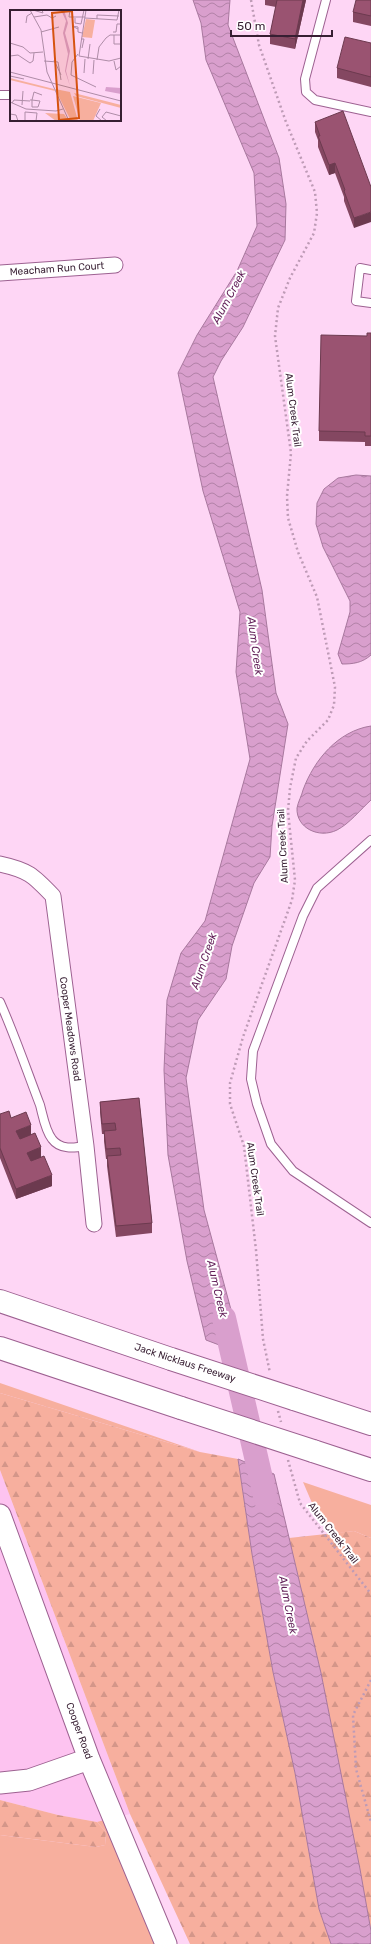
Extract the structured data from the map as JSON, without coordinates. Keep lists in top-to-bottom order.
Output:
{
  "streets": {
    "highway": ["Jack Nicklaus Freeway"],
    "street": ["Meacham Run Court", "Cooper Meadows Road", "Cooper Road"],
    "path": ["Alum Creek Trail"]
  },
  "water": ["Alum Creek"],
  "scale_bar": "50 m"
}
